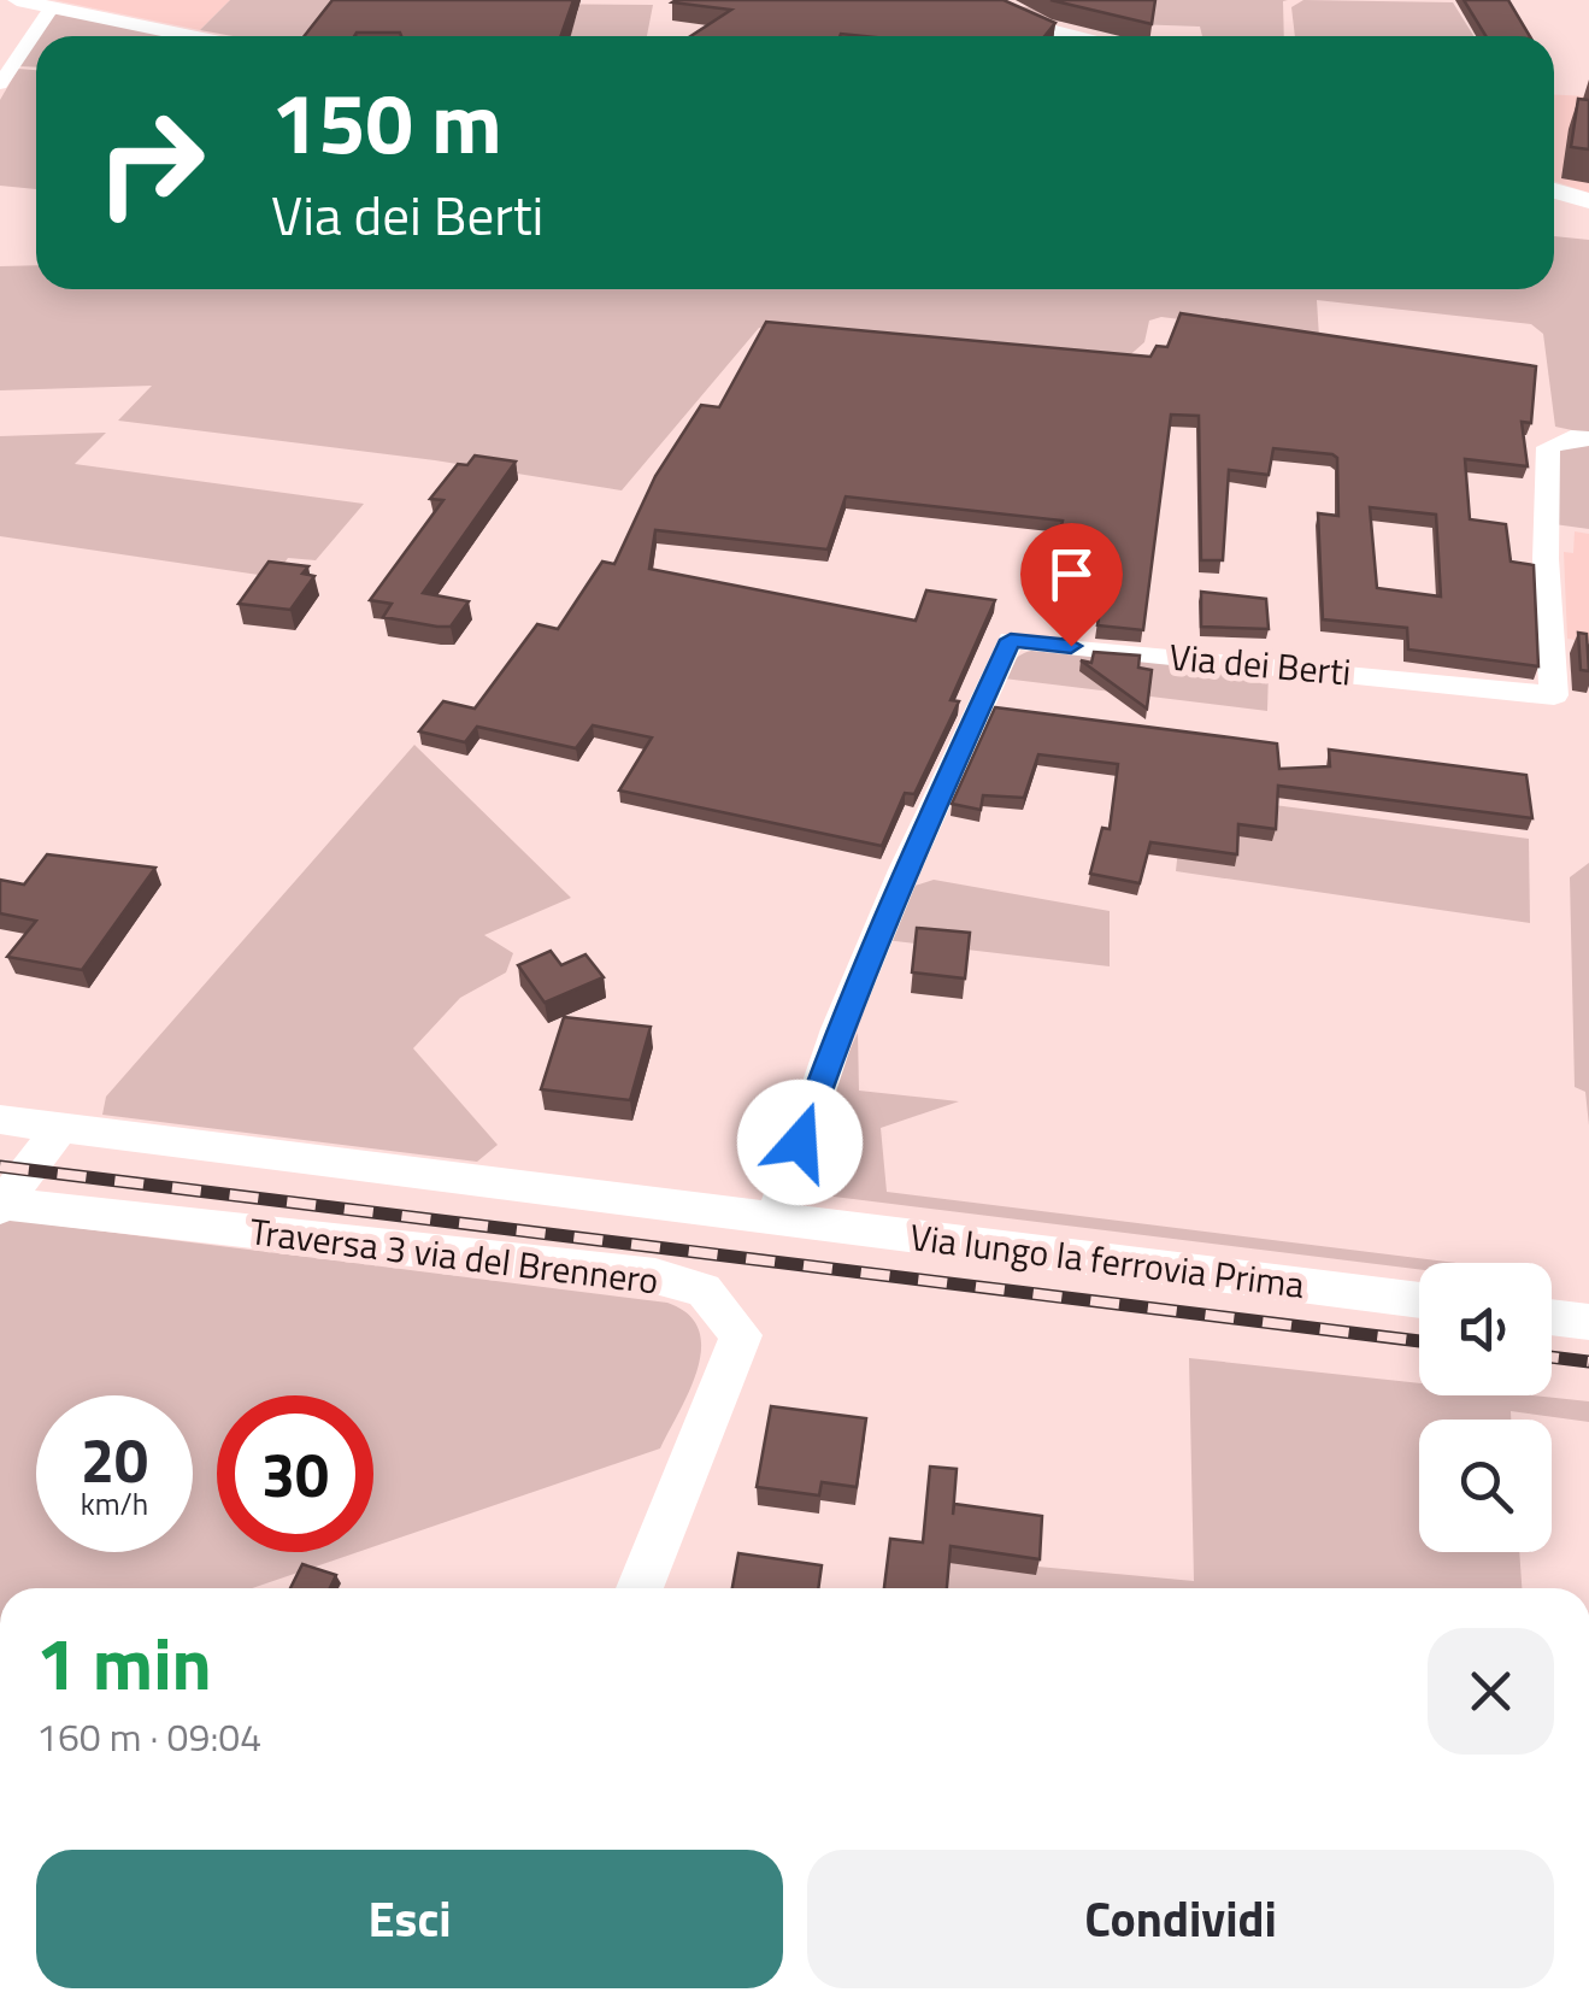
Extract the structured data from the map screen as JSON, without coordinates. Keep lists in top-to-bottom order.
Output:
{
  "streets": {
    "street": ["Via dei Berti", "Traversa 3 via del Brennero", "Via lungo la ferrovia Prima"]
  },
  "crossings": [
    ["Via dei Berti", "Via lungo la ferrovia Prima"]
  ],
  "page": {
    "turn": ["150 m", "Via dei Berti"],
    "speed": "20 km/h",
    "limit": "30",
    "heading": ["1 min", "160 m · 09:04"],
    "buttons": ["Esci", "Condividi"]
  }
}
